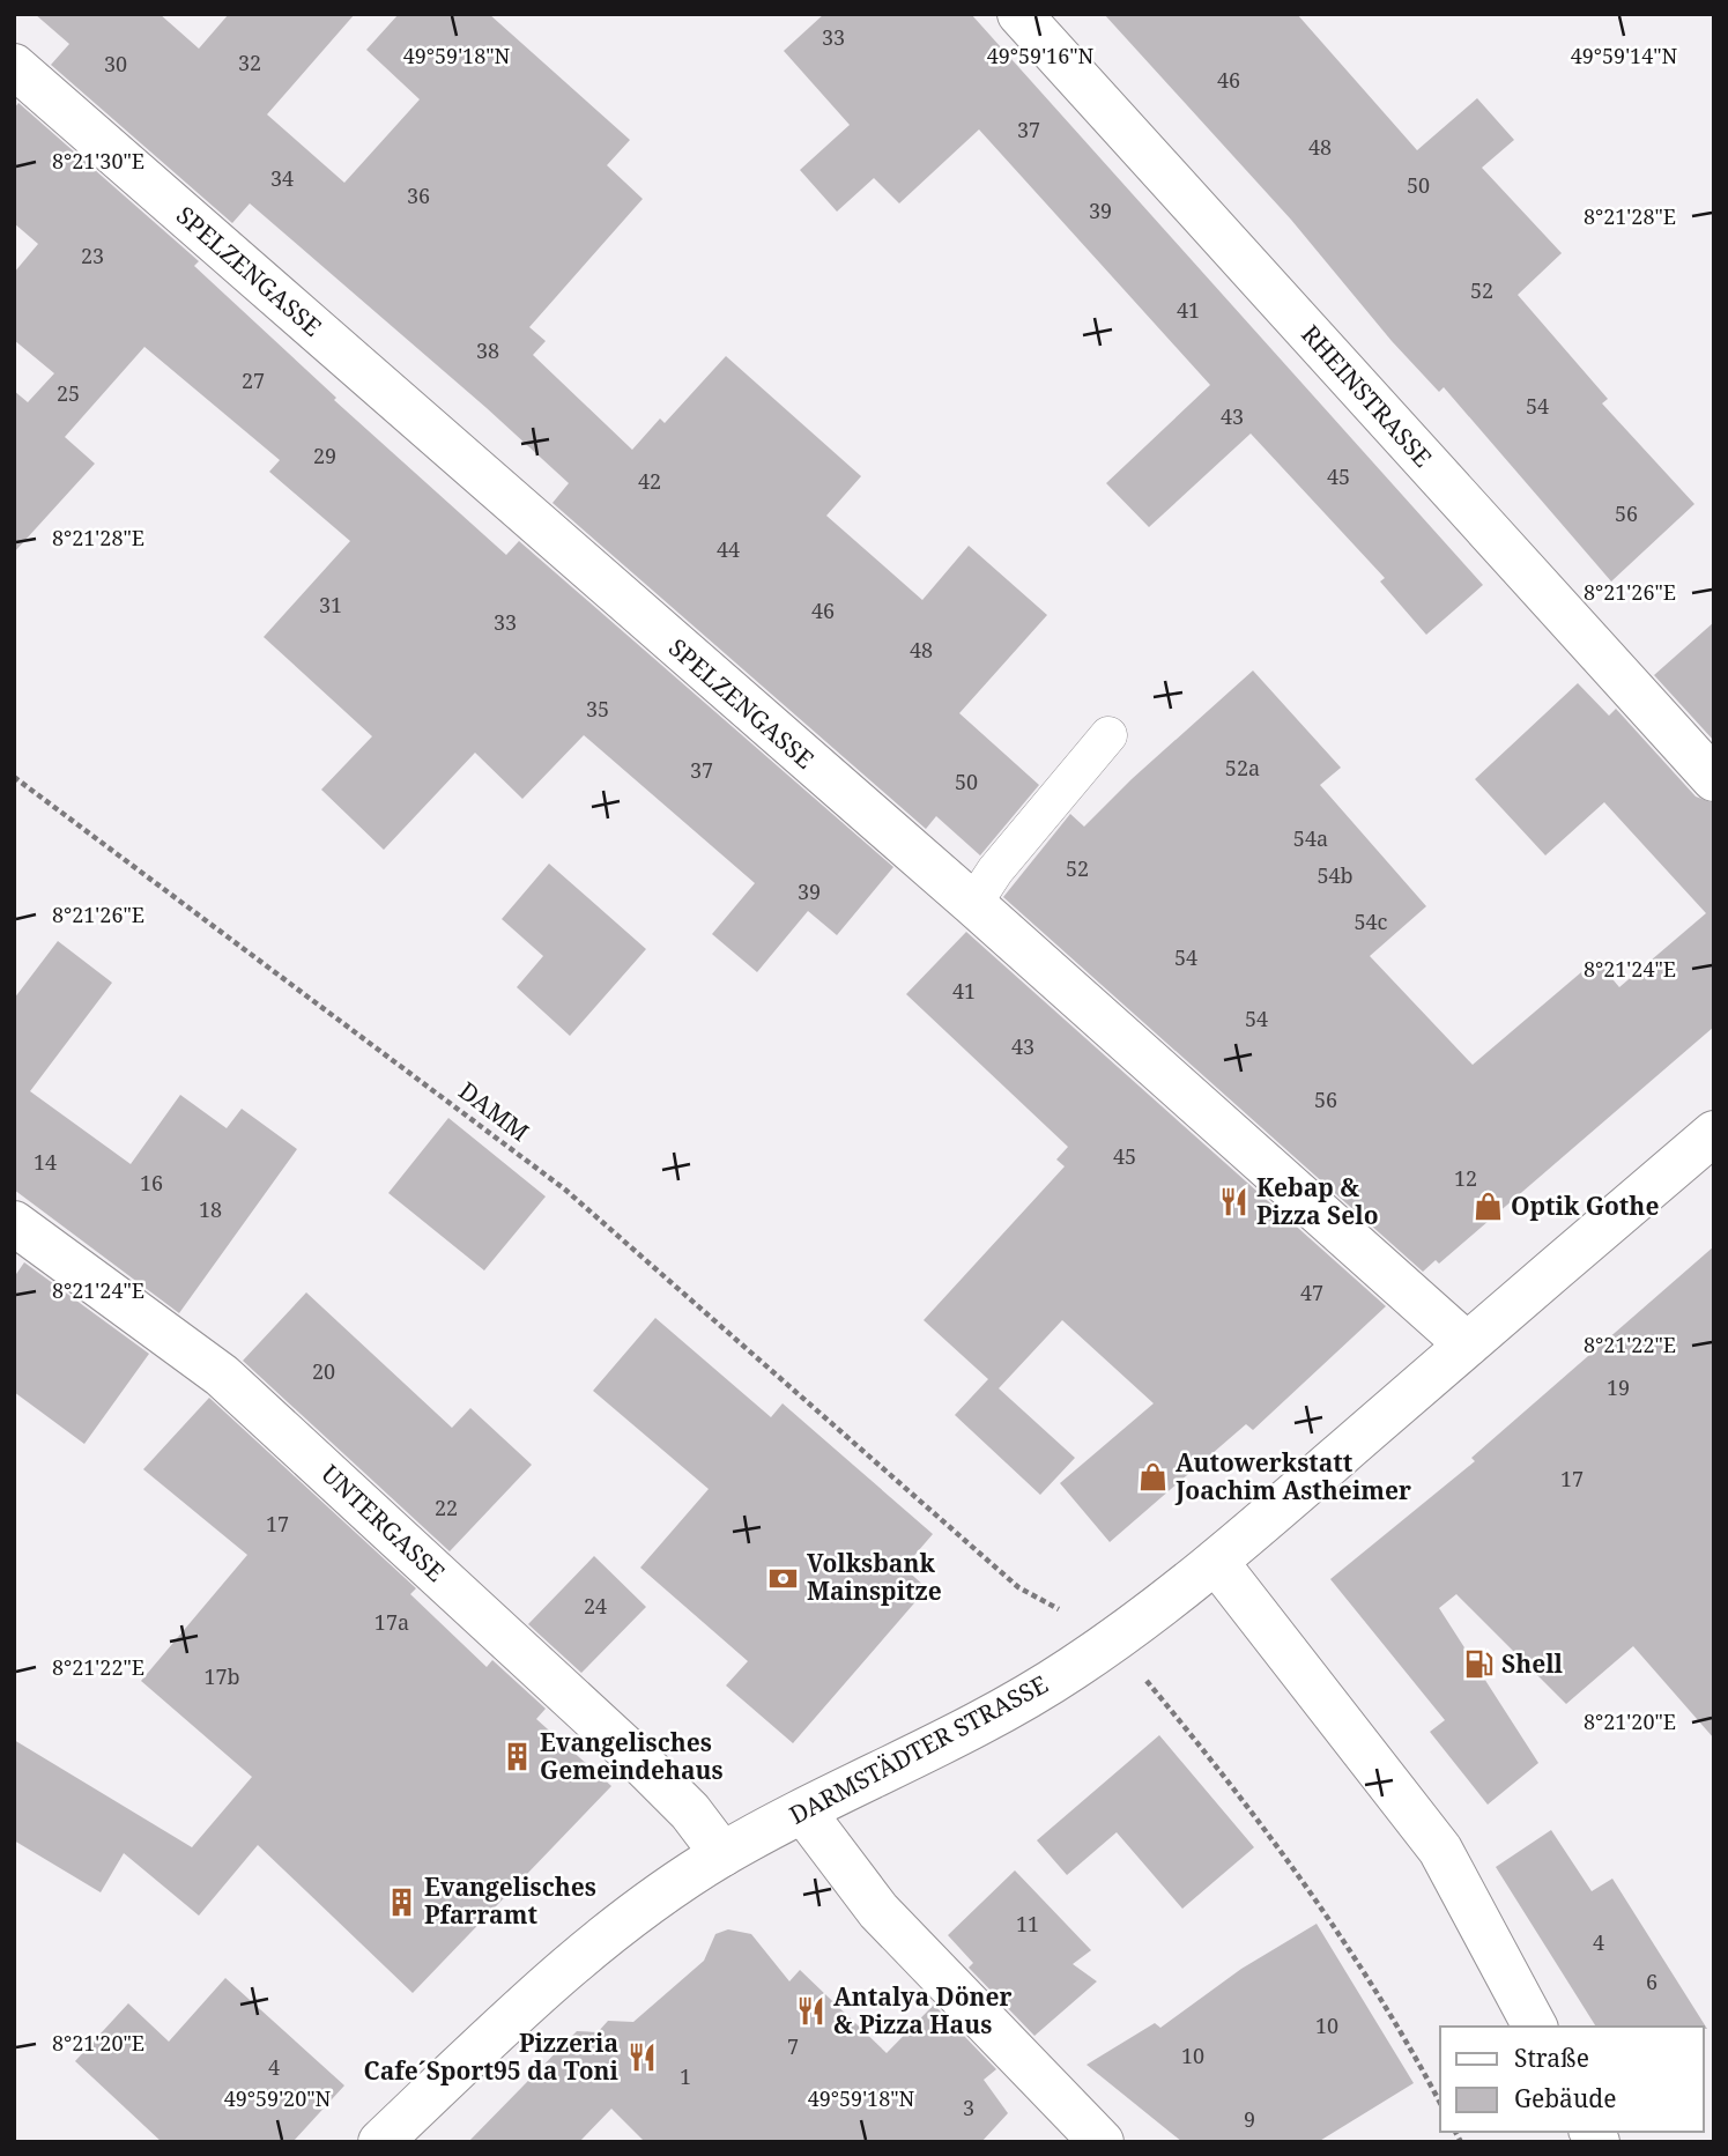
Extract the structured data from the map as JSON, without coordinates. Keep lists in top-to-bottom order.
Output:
{
  "streets": {
    "street": [
      "SPELZENGASSE",
      "RHEINSTRASSE",
      "UNTERGASSE",
      "DARMSTÄDTER STRASSE"
    ],
    "path": ["DAMM"]
  },
  "crossings": [
    ["SPELZENGASSE", "DARMSTÄDTER STRASSE"],
    ["DAMM", "DARMSTÄDTER STRASSE"],
    ["UNTERGASSE", "DARMSTÄDTER STRASSE"]
  ],
  "places": {
    "restaurant": ["Kebap & Pizza Selo", "Antalya Döner & Pizza Haus", "Pizzeria Cafe´Sport95 da Toni"],
    "shop": ["Optik Gothe", "Autowerkstatt Joachim Astheimer"],
    "bank": ["Volksbank Mainspitze"],
    "fuel station": ["Shell"],
    "building": ["Evangelisches Gemeindehaus", "Evangelisches Pfarramt"]
  },
  "house_numbers": [
    "33",
    "32",
    "30",
    "46",
    "37",
    "48",
    "34",
    "50",
    "36",
    "39",
    "23",
    "52",
    "41",
    "38",
    "27",
    "25",
    "54",
    "43",
    "29",
    "45",
    "42",
    "56",
    "44",
    "31",
    "46",
    "33",
    "48",
    "35",
    "52a",
    "37",
    "50",
    "54a",
    "52",
    "54b",
    "39",
    "54c",
    "54",
    "41",
    "54",
    "43",
    "56",
    "45",
    "14",
    "12",
    "16",
    "18",
    "47",
    "20",
    "19",
    "17",
    "22",
    "17",
    "24",
    "17a",
    "17b",
    "11",
    "4",
    "6",
    "10",
    "7",
    "10",
    "4",
    "1",
    "3",
    "9"
  ],
  "legend": ["Straße", "Gebäude"],
  "coordinates": [
    "49°59'18\"N",
    "49°59'16\"N",
    "49°59'14\"N",
    "8°21'30\"E",
    "8°21'28\"E",
    "8°21'26\"E",
    "8°21'24\"E",
    "8°21'22\"E",
    "8°21'20\"E",
    "49°59'20\"N"
  ]
}
